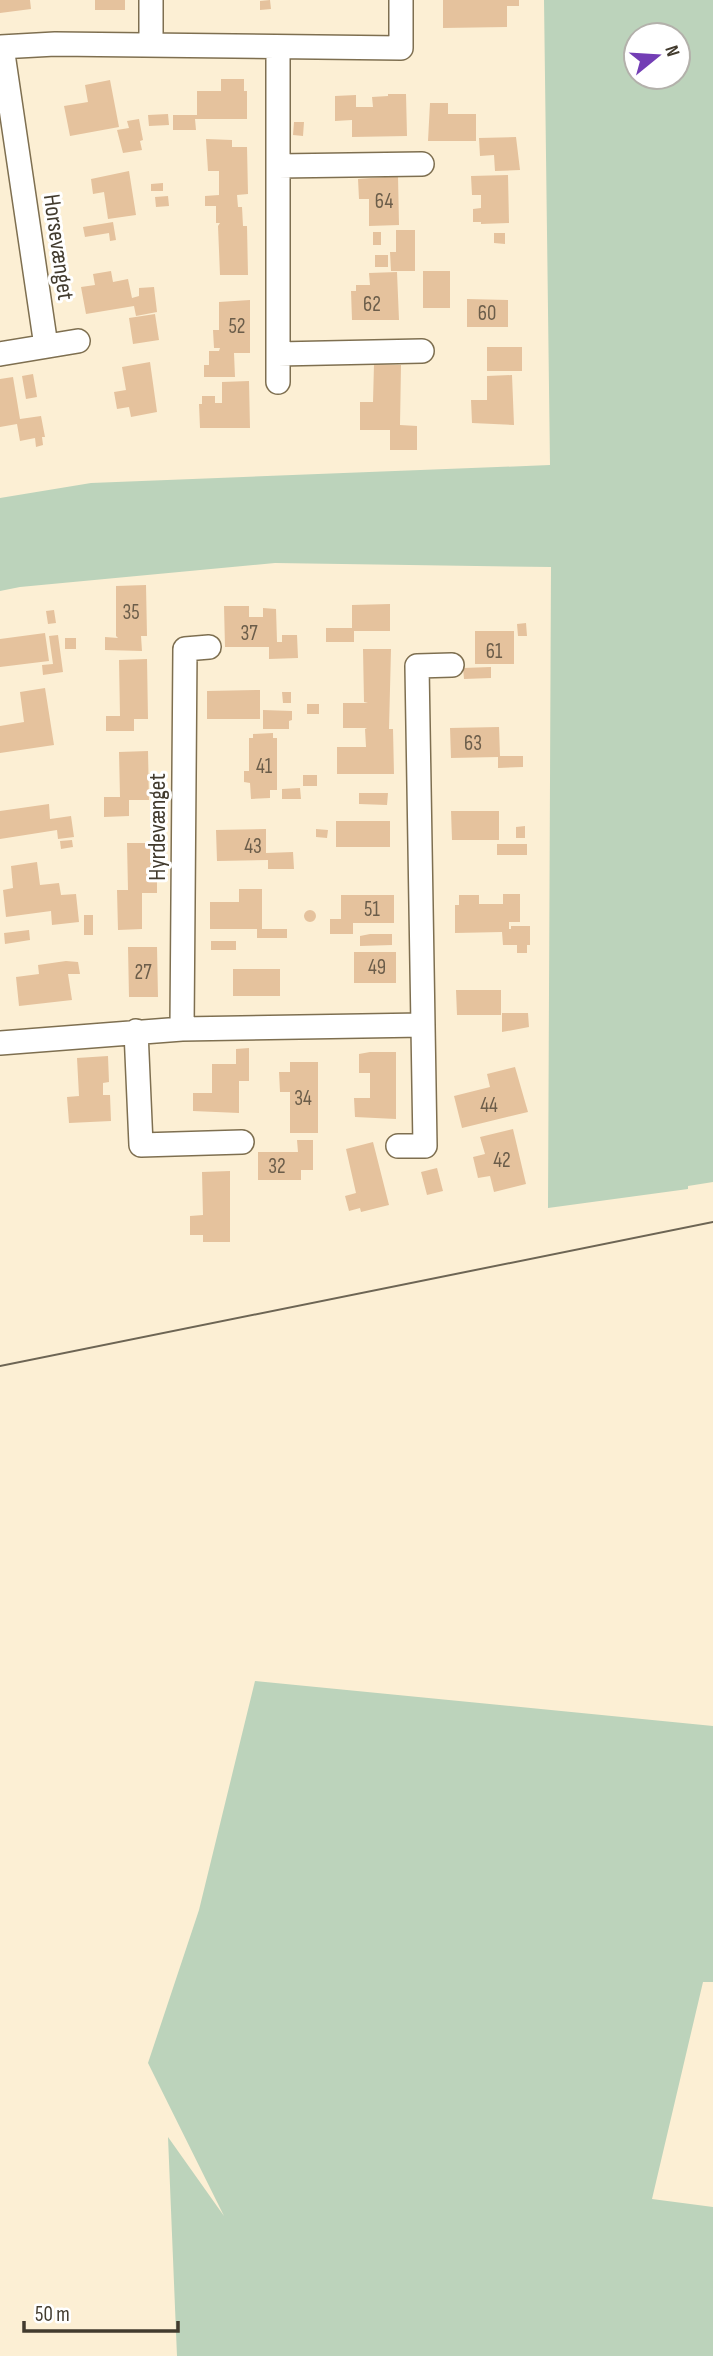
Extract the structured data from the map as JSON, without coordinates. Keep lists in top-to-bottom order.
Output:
{
  "streets": {
    "street": ["Horsevænget", "Hyrdevænget"]
  },
  "house_numbers": [
    "64",
    "62",
    "60",
    "52",
    "35",
    "37",
    "61",
    "63",
    "41",
    "43",
    "51",
    "49",
    "27",
    "34",
    "44",
    "42",
    "32"
  ],
  "scale_bar": "50 m",
  "north": "right"
}
